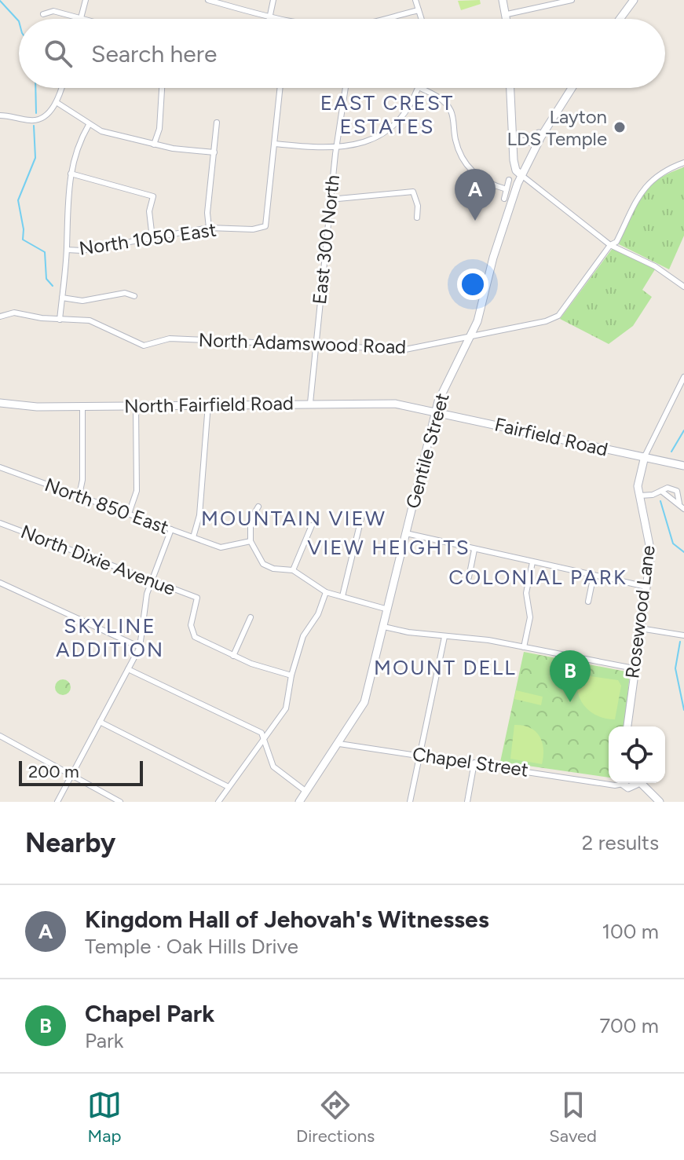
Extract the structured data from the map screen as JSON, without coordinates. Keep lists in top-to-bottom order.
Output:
{
  "streets": {
    "main road": [
      "North Fairfield Road",
      "Fairfield Road",
      "Gentile Street",
      "Rosewood Lane"
    ],
    "street": [
      "North 1050 East",
      "East 300 North",
      "North Adamswood Road",
      "North 850 East",
      "North Dixie Avenue",
      "Chapel Street"
    ]
  },
  "crossings": [
    ["East 300 North", "North Adamswood Road"],
    ["East 300 North", "North Fairfield Road"],
    ["North Adamswood Road", "Gentile Street"],
    ["North Fairfield Road", "Fairfield Road"],
    ["Fairfield Road", "Gentile Street"],
    ["Fairfield Road", "Rosewood Lane"],
    ["Gentile Street", "Chapel Street"]
  ],
  "districts": [
    "EAST CREST ESTATES",
    "MOUNTAIN VIEW",
    "VIEW HEIGHTS",
    "COLONIAL PARK",
    "SKYLINE ADDITION",
    "MOUNT DELL"
  ],
  "places": ["Layton LDS Temple"],
  "scale_bar": "200 m",
  "page": {
    "search": "Search here",
    "pins": ["A", "B"],
    "scale": "200 m",
    "heading": ["Nearby", "2 results"],
    "list": [
      {
        "mark": "A",
        "name": "Kingdom Hall of Jehovah's Witnesses",
        "note": "Temple · Oak Hills Drive",
        "value": "100 m"
      },
      {
        "mark": "B",
        "name": "Chapel Park",
        "note": "Park",
        "value": "700 m"
      }
    ],
    "nav": ["Map", "Directions", "Saved"]
  }
}
